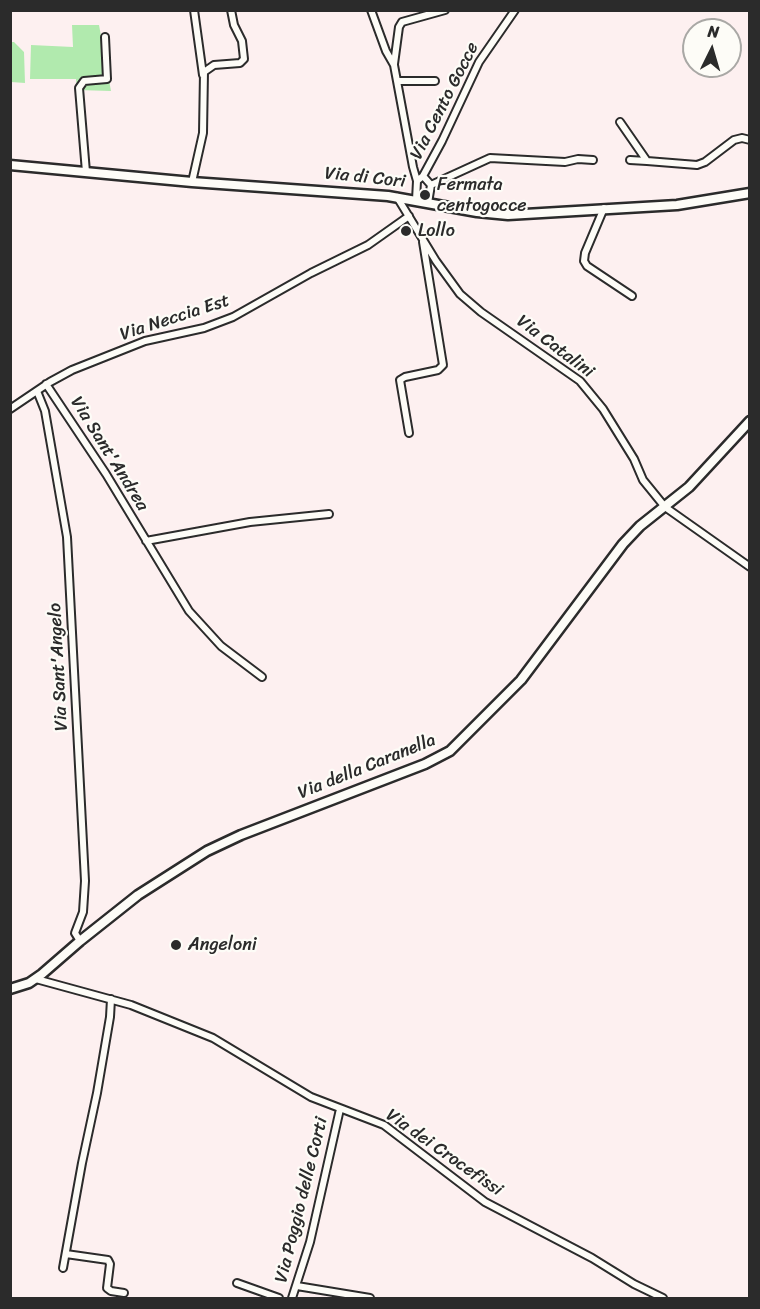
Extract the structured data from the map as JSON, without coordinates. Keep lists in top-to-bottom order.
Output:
{
  "streets": {
    "main road": ["Via di Cori", "Via della Caranella"],
    "street": [
      "Via Cento Gocce",
      "Via Neccia Est",
      "Via Catalini",
      "Via Sant'Andrea",
      "Via Sant'Angelo",
      "Via dei Crocefissi",
      "Via Poggio delle Corti"
    ]
  },
  "crossings": [
    ["Via di Cori", "Via Catalini"],
    ["Via Neccia Est", "Via Catalini"],
    ["Via Neccia Est", "Via Sant'Andrea"],
    ["Via Neccia Est", "Via Sant'Angelo"],
    ["Via Catalini", "Via della Caranella"],
    ["Via Sant'Angelo", "Via della Caranella"],
    ["Via della Caranella", "Via dei Crocefissi"],
    ["Via dei Crocefissi", "Via Poggio delle Corti"]
  ],
  "places": ["Fermata centogocce", "Lollo", "Angeloni"],
  "north": "top"
}
